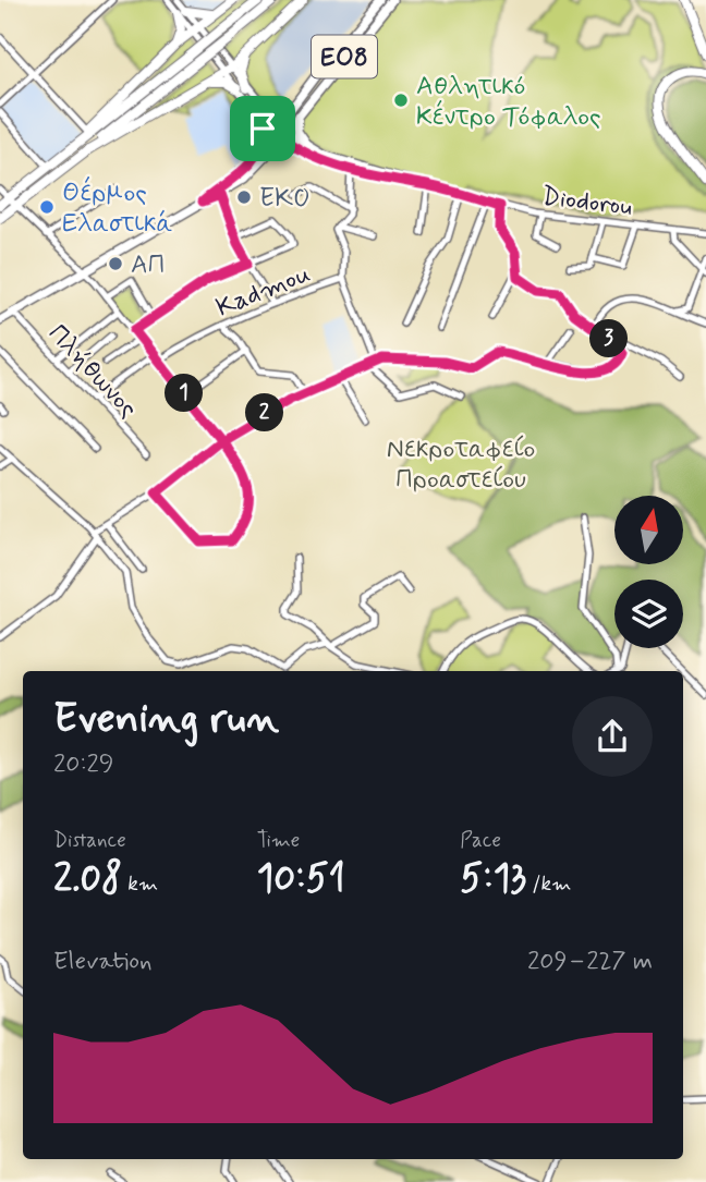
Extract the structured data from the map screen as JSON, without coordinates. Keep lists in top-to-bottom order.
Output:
{
  "streets": {
    "main road": ["ΕΟ8"],
    "street": ["Diodorou", "Kadmou", "Πλήθωνος"]
  },
  "crossings": [
    ["ΕΟ8", "Πλήθωνος"],
    ["Kadmou", "Πλήθωνος"]
  ],
  "parks": ["Νεκροταφείο Προαστείου"],
  "places": [
    "Αθλητικό Κέντρο Τόφαλος",
    "EKO",
    "Θέρμος Ελαστικά",
    "ΑΠ"
  ],
  "north": "top",
  "page": {
    "pins": ["3", "1", "2"],
    "heading": ["Evening run", "20:29"],
    "stats": [
      ["Distance", "2.08 km"],
      ["Time", "10:51"],
      ["Pace", "5:13 /km"]
    ],
    "chart": ["Elevation", "209–227 m"]
  }
}
